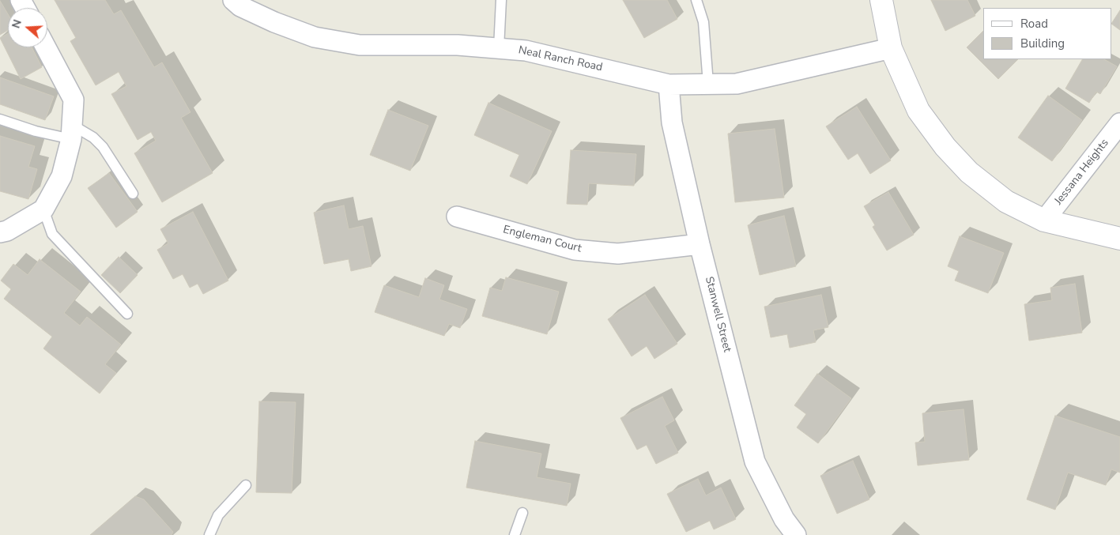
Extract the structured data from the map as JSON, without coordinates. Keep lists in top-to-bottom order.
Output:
{
  "streets": {
    "street": [
      "Neal Ranch Road",
      "Jessana Heights",
      "Engleman Court",
      "Stanwell Street"
    ]
  },
  "crossings": [
    ["Neal Ranch Road", "Stanwell Street"],
    ["Engleman Court", "Stanwell Street"]
  ],
  "legend": ["Road", "Building"],
  "north": "left"
}
